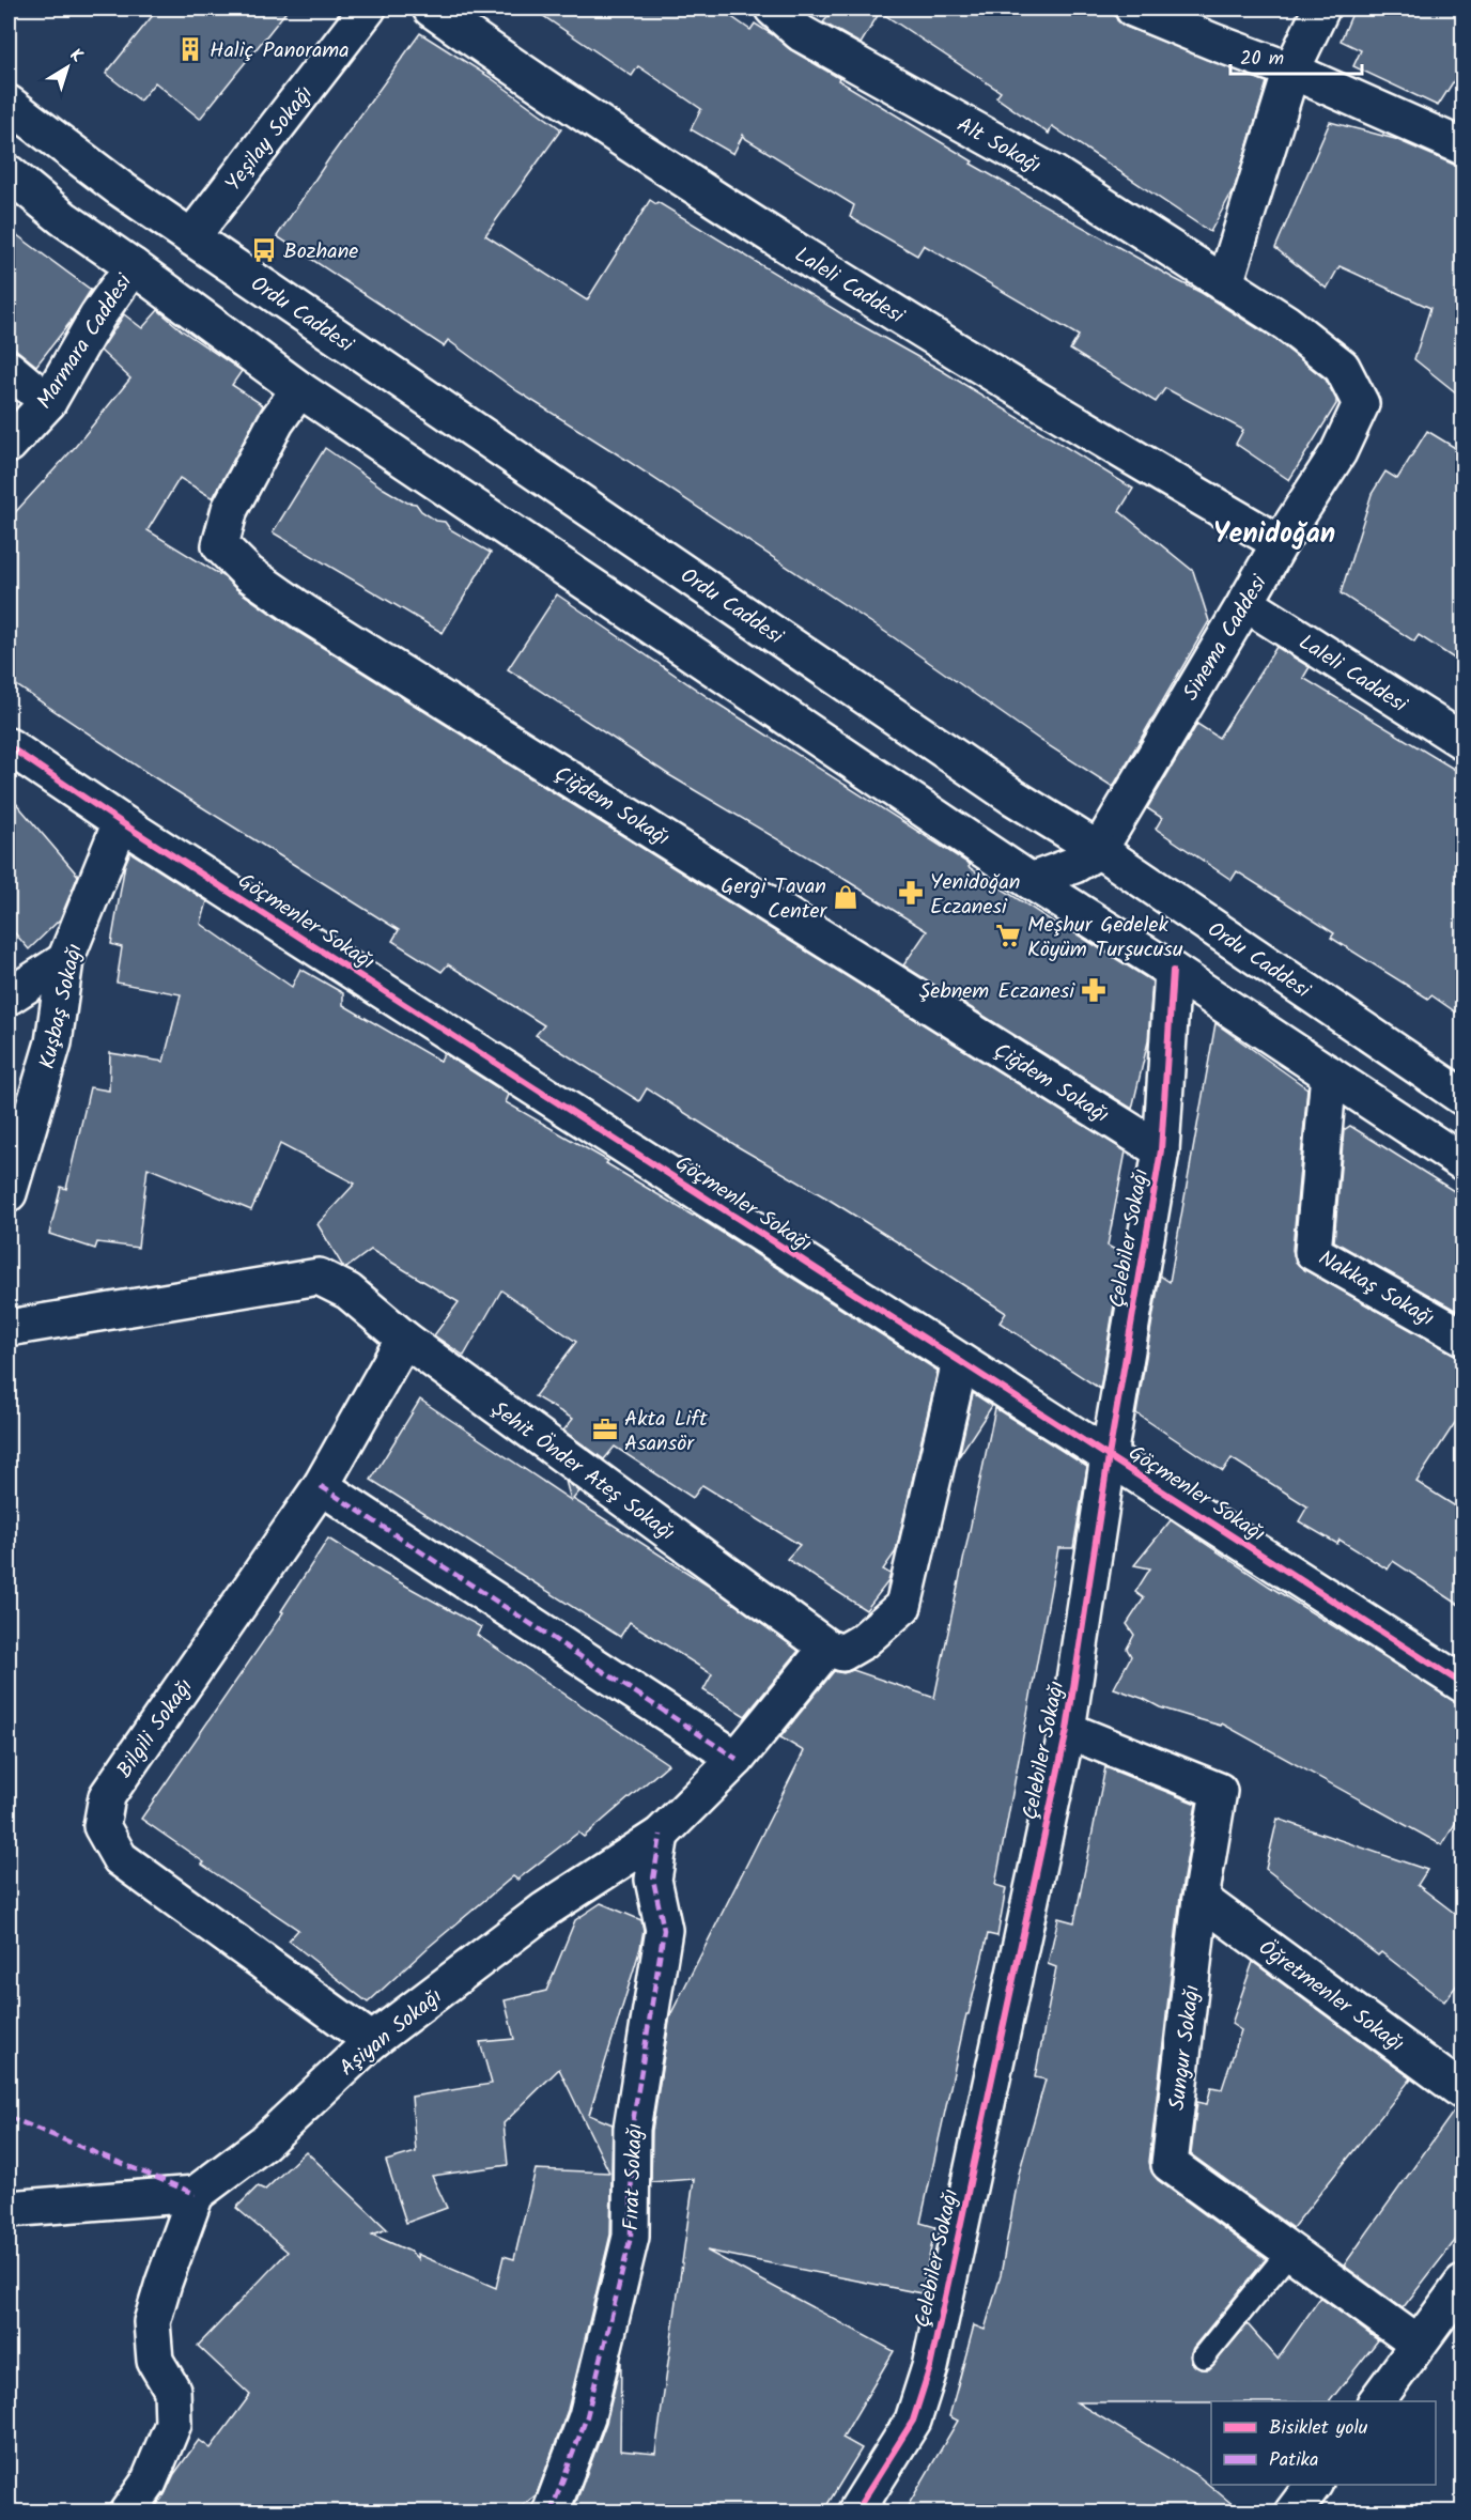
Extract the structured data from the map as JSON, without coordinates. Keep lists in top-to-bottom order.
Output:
{
  "streets": {
    "street": [
      "Yeşilay Sokağı",
      "Alt Sokağı",
      "Laleli Caddesi",
      "Ordu Caddesi",
      "Marmara Caddesi",
      "Sinema Caddesi",
      "Çiğdem Sokağı",
      "Göçmenler Sokağı",
      "Kuşbaş Sokağı",
      "Çelebiler Sokağı",
      "Nakkaş Sokağı",
      "Şehit Önder Ateş Sokağı",
      "Bilgili Sokağı",
      "Öğretmenler Sokağı",
      "Aşiyan Sokağı",
      "Sungur Sokağı",
      "Fırat Sokağı"
    ]
  },
  "crossings": [
    ["Yeşilay Sokağı", "Ordu Caddesi"],
    ["Alt Sokağı", "Sinema Caddesi"],
    ["Laleli Caddesi", "Sinema Caddesi"],
    ["Ordu Caddesi", "Sinema Caddesi"],
    ["Çiğdem Sokağı", "Çelebiler Sokağı"],
    ["Göçmenler Sokağı", "Kuşbaş Sokağı"],
    ["Göçmenler Sokağı", "Çelebiler Sokağı"],
    ["Çelebiler Sokağı", "Sungur Sokağı"],
    ["Şehit Önder Ateş Sokağı", "Bilgili Sokağı"],
    ["Şehit Önder Ateş Sokağı", "Aşiyan Sokağı"],
    ["Bilgili Sokağı", "Aşiyan Sokağı"],
    ["Öğretmenler Sokağı", "Sungur Sokağı"],
    ["Aşiyan Sokağı", "Fırat Sokağı"]
  ],
  "districts": ["Yenidoğan"],
  "places": {
    "building": ["Haliç Panorama"],
    "bus stop": ["Bozhane"],
    "pharmacy": ["Yenidoğan Eczanesi", "Şebnem Eczanesi"],
    "shop": ["Gergi Tavan Center"],
    "supermarket": ["Meşhur Gedelek Köyüm Turşucusu"],
    "office": ["Akta Lift Asansör"]
  },
  "legend": ["Bisiklet yolu", "Patika"],
  "scale_bar": "20 m",
  "north": "top right"
}
